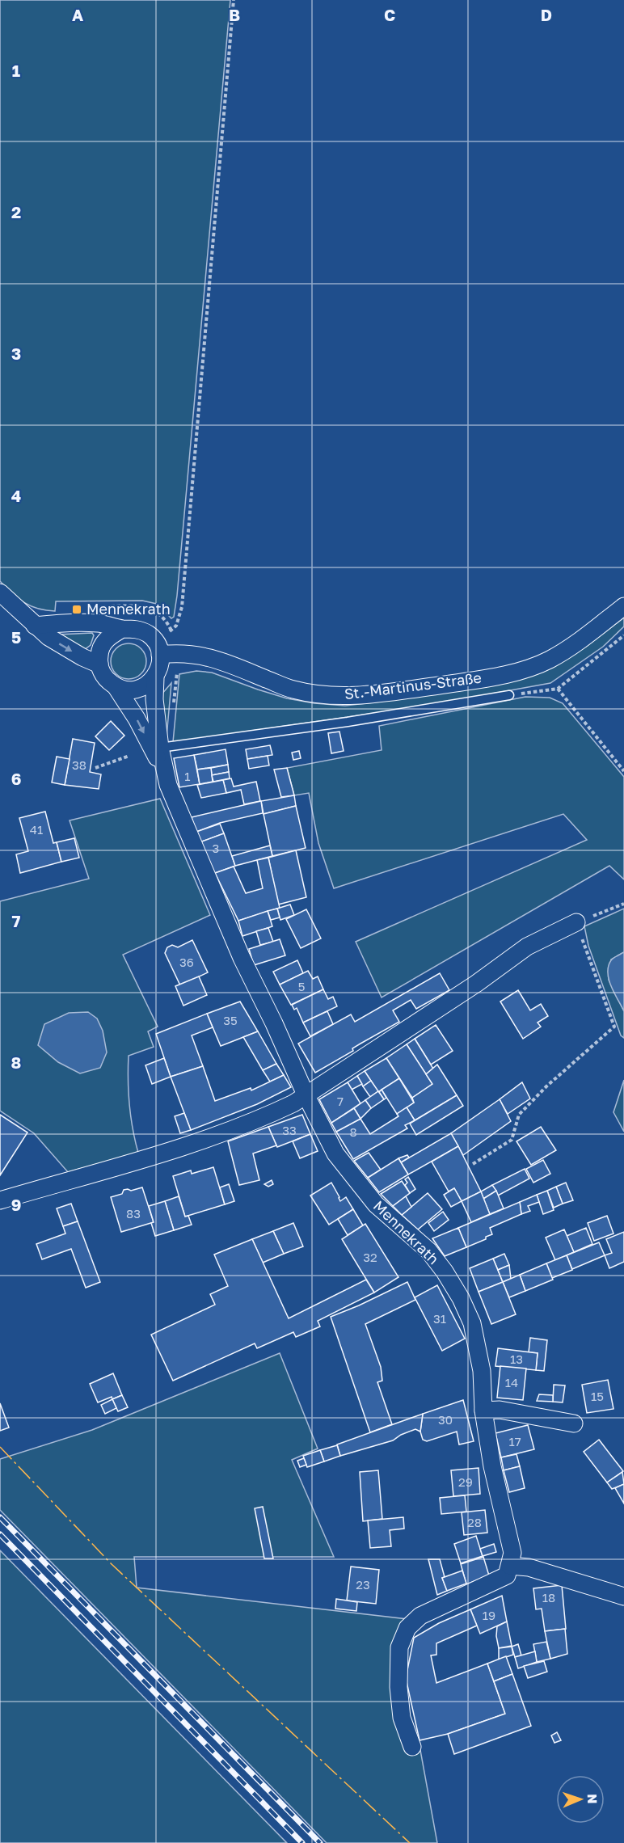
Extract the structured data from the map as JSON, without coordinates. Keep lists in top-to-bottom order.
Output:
{
  "streets": {
    "street": ["St.-Martinus-Straße", "Mennekrath"]
  },
  "crossings": [
    ["St.-Martinus-Straße", "Mennekrath"]
  ],
  "places": {
    "transit": ["Mennekrath"]
  },
  "house_numbers": [
    "38",
    "1",
    "41",
    "3",
    "36",
    "5",
    "35",
    "7",
    "33",
    "8",
    "83",
    "32",
    "31",
    "13",
    "14",
    "15",
    "30",
    "17",
    "29",
    "28",
    "23",
    "18",
    "19"
  ],
  "north": "right",
  "grid": {
    "columns": [
      "A",
      "B",
      "C",
      "D"
    ],
    "rows": [
      "1",
      "2",
      "3",
      "4",
      "5",
      "6",
      "7",
      "8",
      "9"
    ]
  }
}
